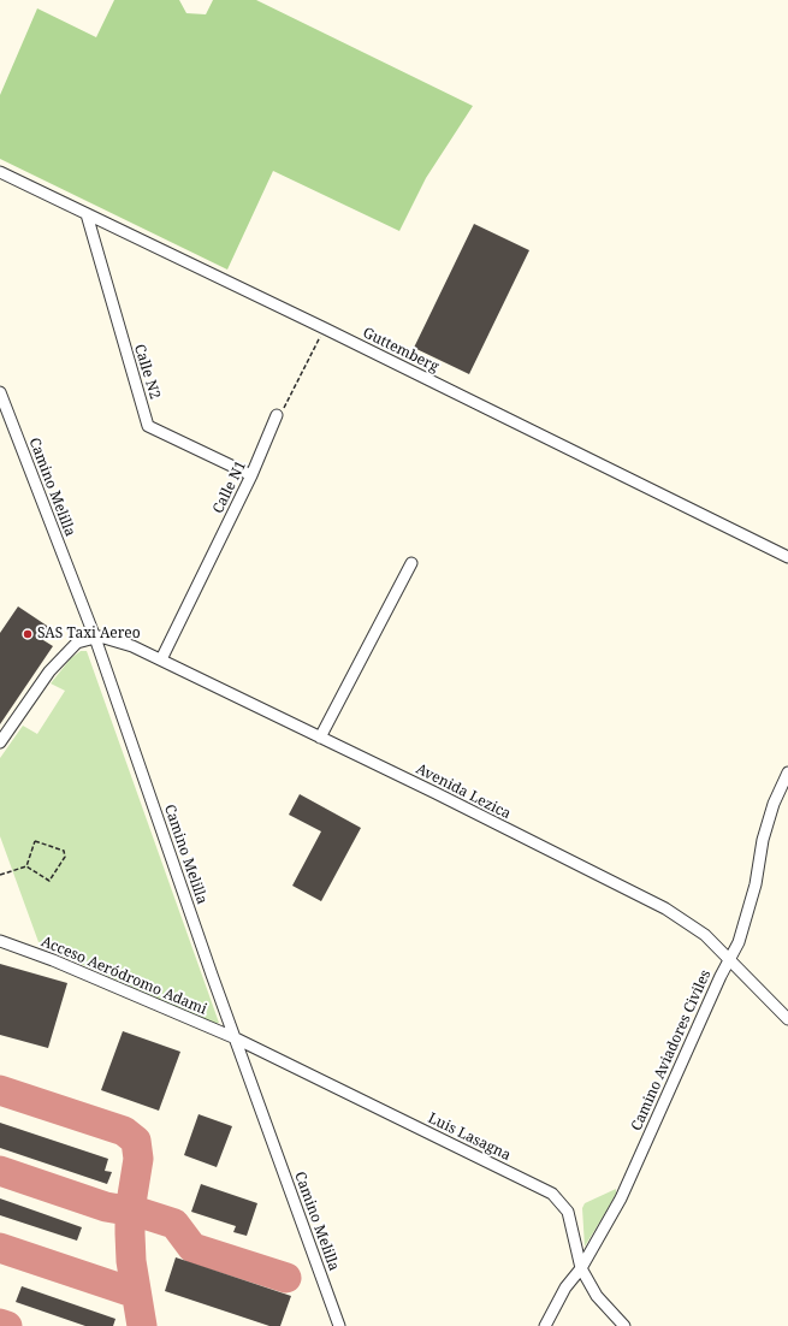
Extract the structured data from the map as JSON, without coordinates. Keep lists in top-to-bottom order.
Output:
{
  "streets": {
    "street": [
      "Guttemberg",
      "Calle N2",
      "Camino Melilla",
      "Calle N1",
      "Avenida Lezica",
      "Acceso Aeródromo Adami",
      "Camino Aviadores Civiles",
      "Luis Lasagna"
    ]
  },
  "crossings": [
    ["Guttemberg", "Calle N2"],
    ["Calle N2", "Calle N1"],
    ["Camino Melilla", "Avenida Lezica"],
    ["Camino Melilla", "Acceso Aeródromo Adami"],
    ["Camino Melilla", "Luis Lasagna"],
    ["Calle N1", "Avenida Lezica"],
    ["Avenida Lezica", "Camino Aviadores Civiles"],
    ["Acceso Aeródromo Adami", "Luis Lasagna"],
    ["Camino Aviadores Civiles", "Luis Lasagna"]
  ],
  "places": ["SAS Taxi Aereo"]
}
